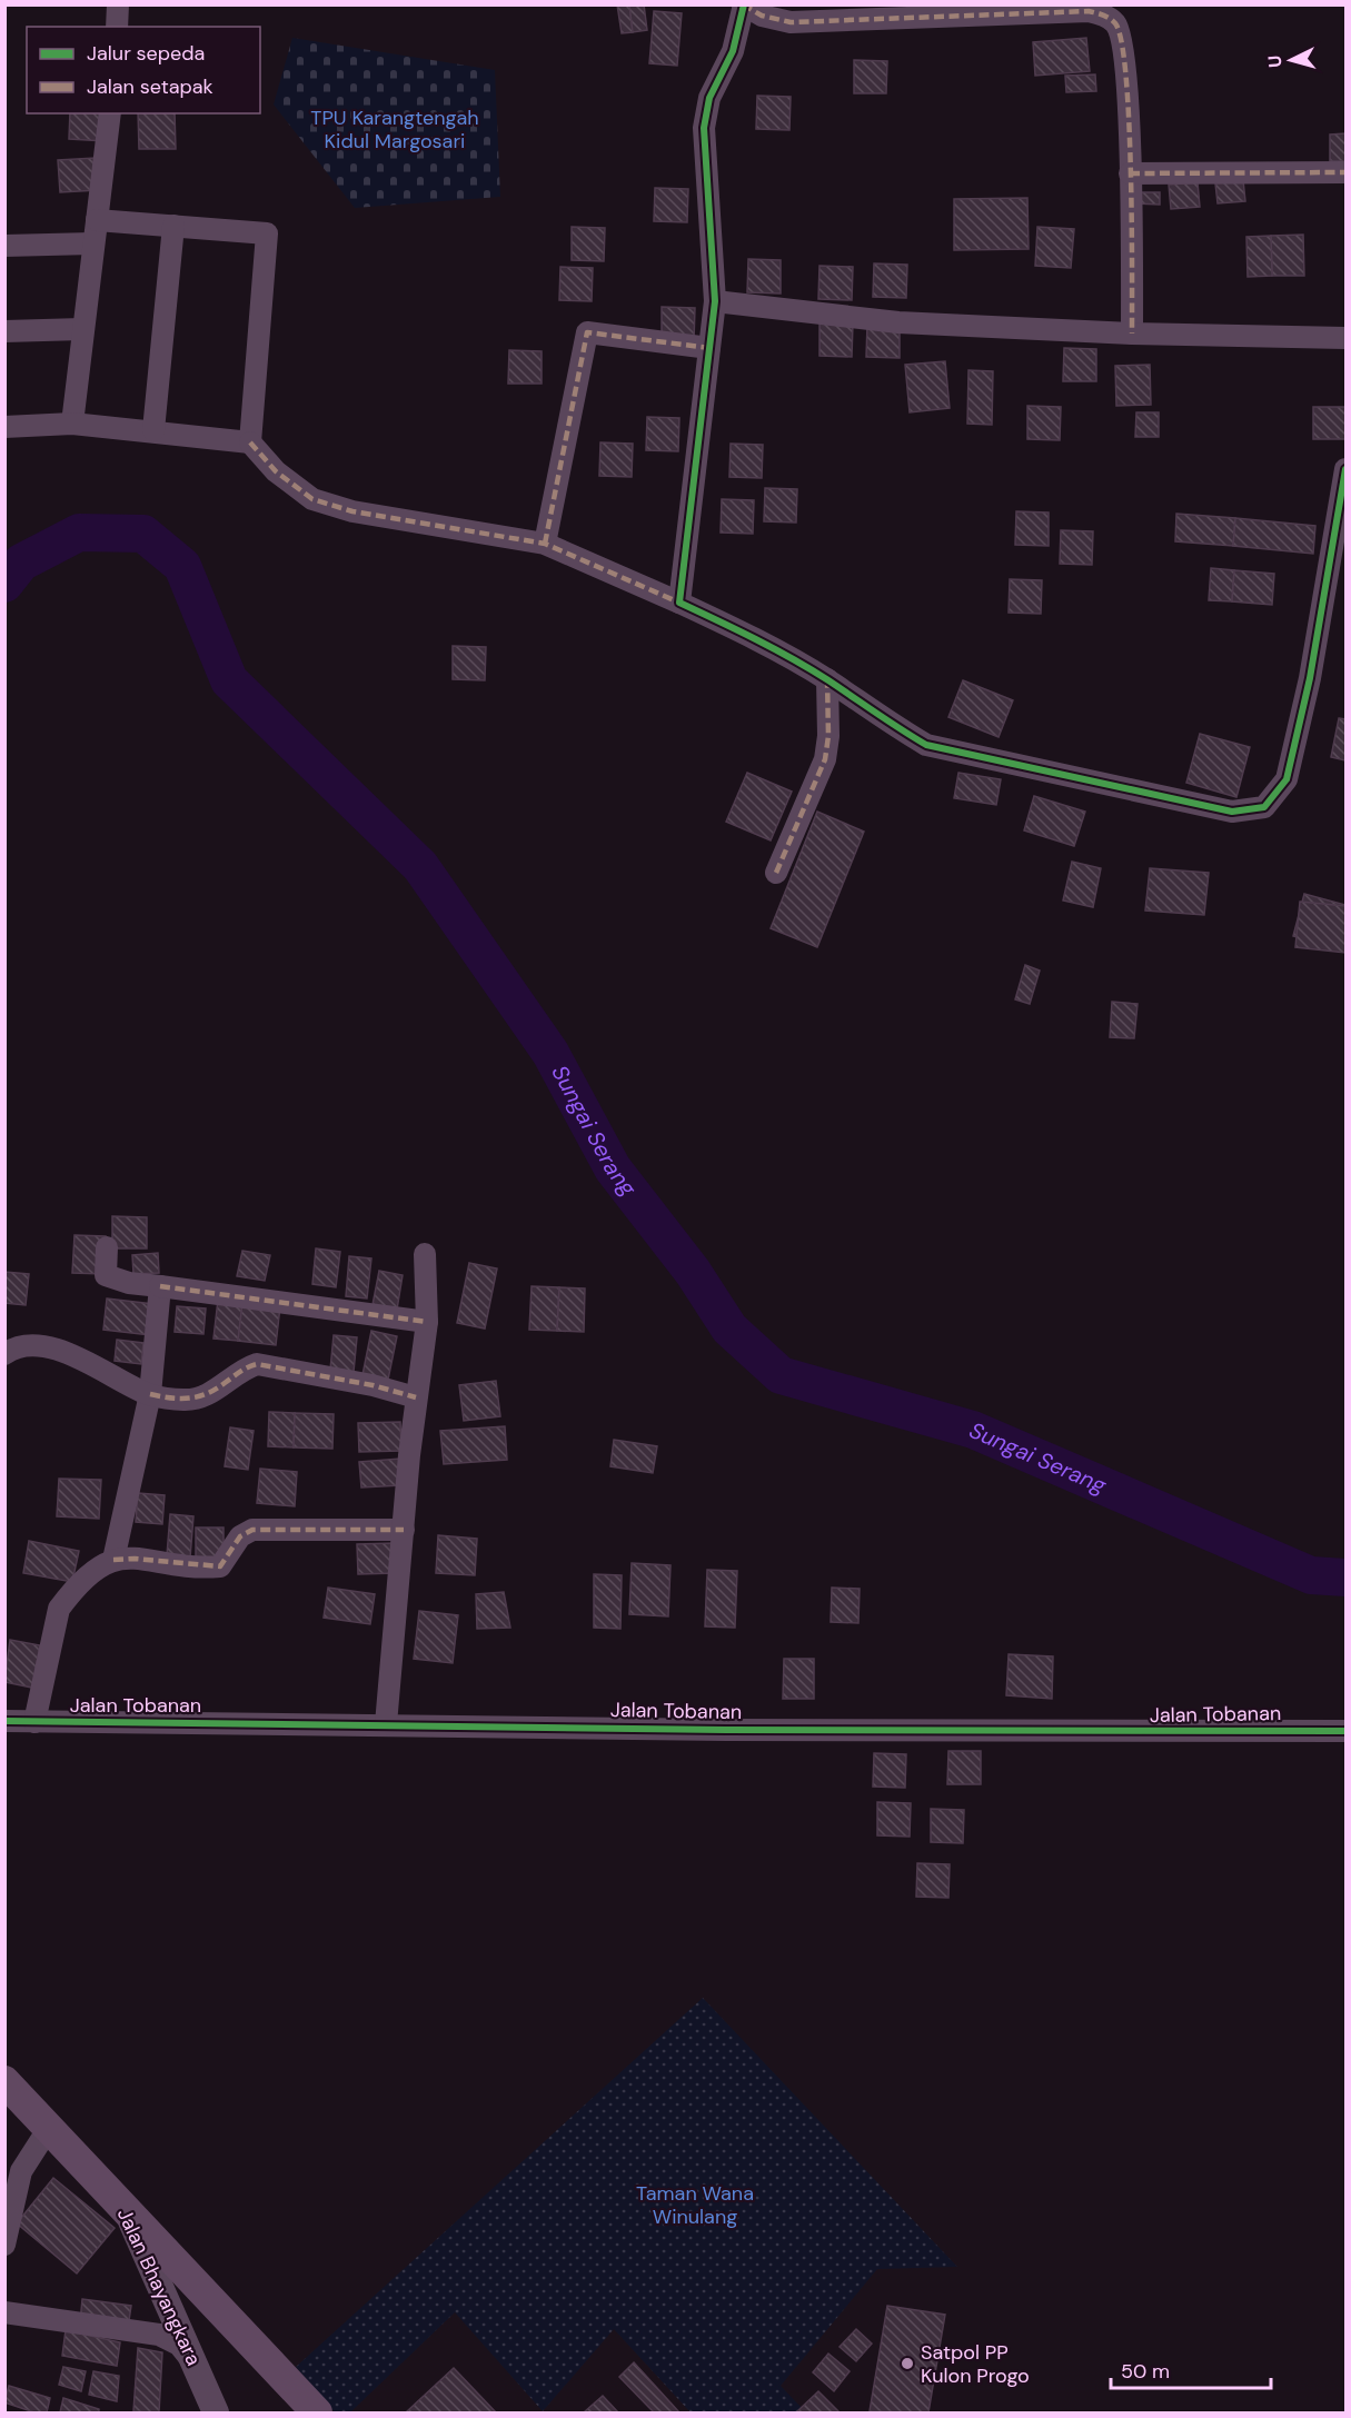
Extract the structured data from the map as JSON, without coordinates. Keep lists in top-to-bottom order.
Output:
{
  "streets": {
    "main road": ["Jalan Bhayangkara"],
    "street": ["Jalan Tobanan"]
  },
  "water": ["Sungai Serang"],
  "parks": ["TPU Karangtengah Kidul Margosari", "Taman Wana Winulang"],
  "places": ["Satpol PP Kulon Progo"],
  "legend": ["Jalur sepeda", "Jalan setapak"],
  "scale_bar": "50 m",
  "north": "left"
}
